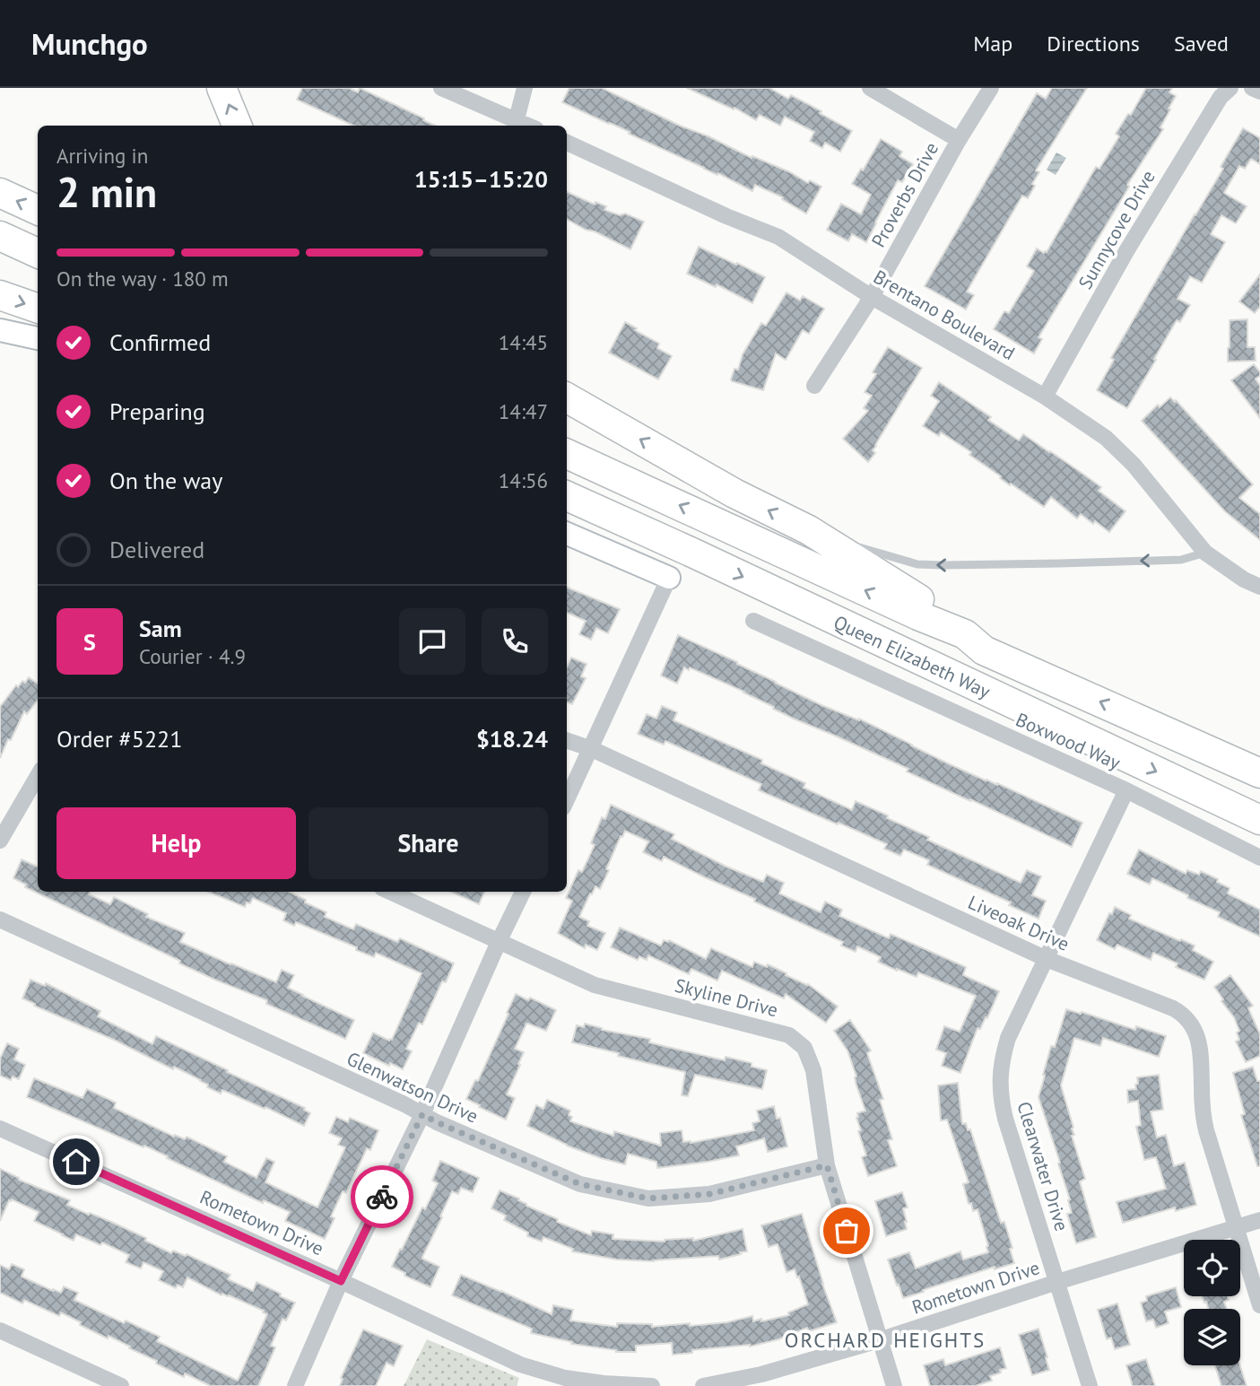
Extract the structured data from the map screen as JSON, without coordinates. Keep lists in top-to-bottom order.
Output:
{
  "streets": {
    "highway": ["Queen Elizabeth Way"],
    "street": [
      "Proverbs Drive",
      "Sunnycove Drive",
      "Brentano Boulevard",
      "Boxwood Way",
      "Liveoak Drive",
      "Skyline Drive",
      "Glenwatson Drive",
      "Clearwater Drive",
      "Rometown Drive"
    ]
  },
  "crossings": [
    ["Proverbs Drive", "Brentano Boulevard"],
    ["Sunnycove Drive", "Brentano Boulevard"],
    ["Boxwood Way", "Clearwater Drive"],
    ["Liveoak Drive", "Clearwater Drive"],
    ["Liveoak Drive", "Rometown Drive"],
    ["Skyline Drive", "Glenwatson Drive"],
    ["Skyline Drive", "Rometown Drive"],
    ["Clearwater Drive", "Rometown Drive"]
  ],
  "districts": ["ORCHARD HEIGHTS"],
  "page": {
    "header": "Munchgo",
    "nav": ["Map", "Directions", "Saved"],
    "heading": ["2 min", "Arriving in", "15:15–15:20"],
    "panel": [
      "Sam",
      "Courier · 4.9",
      "Order #5221",
      "$18.24"
    ],
    "bar": "On the way · 180 m",
    "list": [
      ["Confirmed", "14:45"],
      ["Preparing", "14:47"],
      ["On the way", "14:56"],
      "Delivered"
    ],
    "round": "S",
    "buttons": ["Help", "Share"]
  }
}
